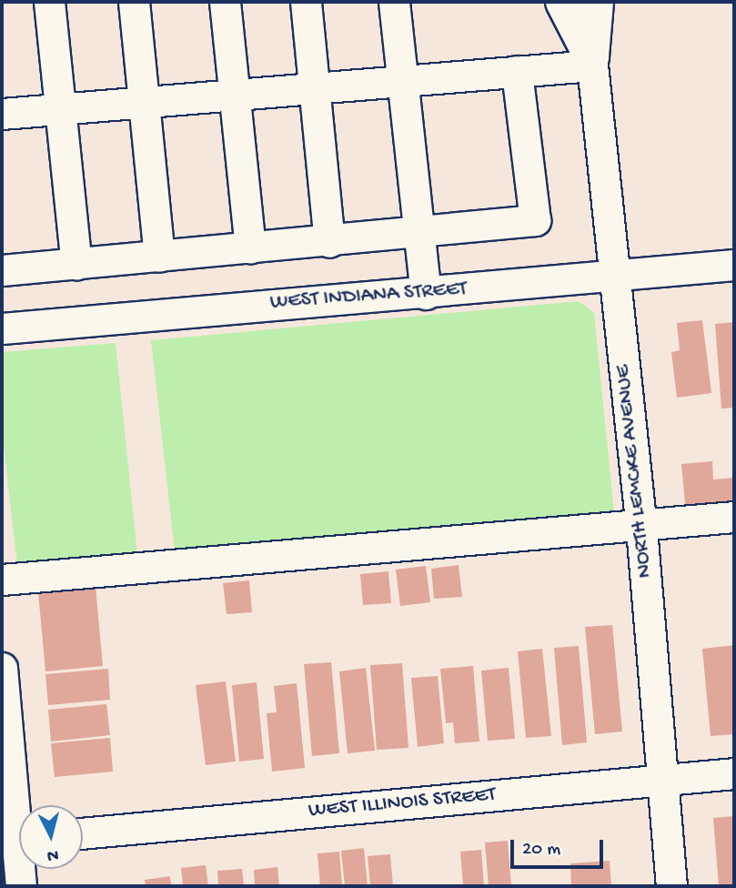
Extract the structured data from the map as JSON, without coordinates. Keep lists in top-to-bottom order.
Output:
{
  "streets": {
    "street": ["WEST INDIANA STREET", "NORTH LEMCKE AVENUE", "WEST ILLINOIS STREET"]
  },
  "crossings": [
    ["WEST INDIANA STREET", "NORTH LEMCKE AVENUE"],
    ["NORTH LEMCKE AVENUE", "WEST ILLINOIS STREET"]
  ],
  "scale_bar": "20 m",
  "north": "bottom"
}
